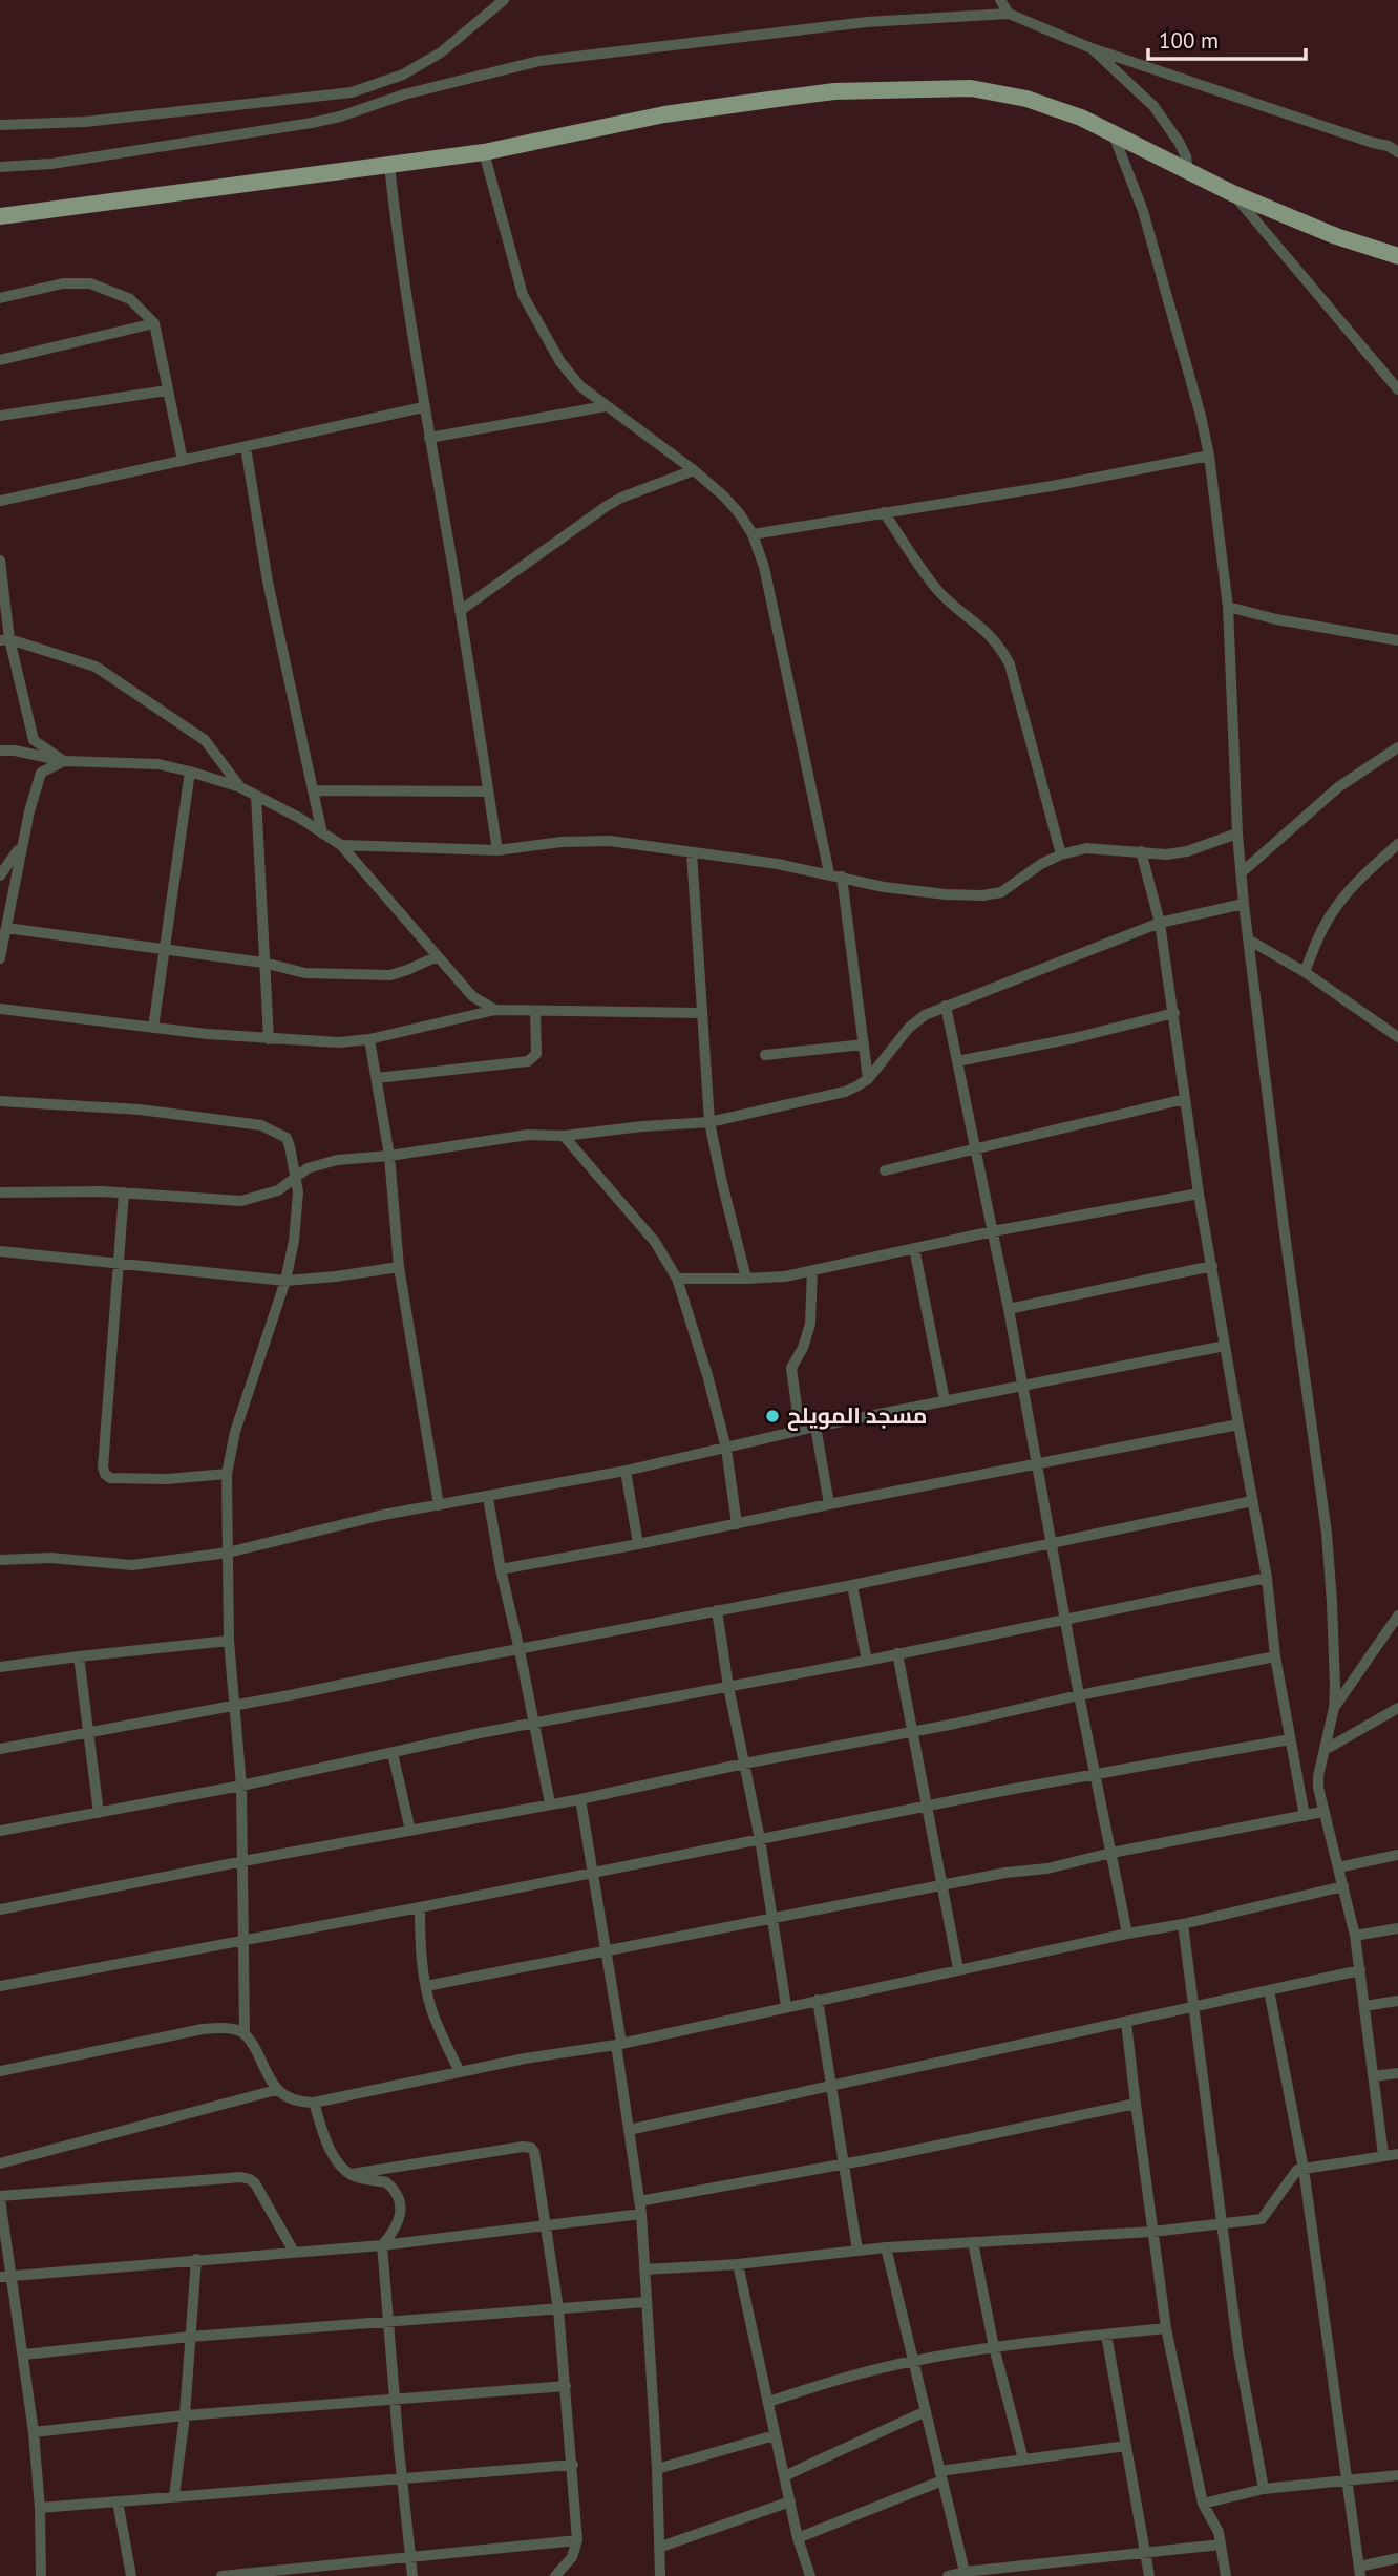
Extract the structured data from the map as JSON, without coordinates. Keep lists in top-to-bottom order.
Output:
{
  "places": ["مسجد المويلح"],
  "scale_bar": "100 m"
}
